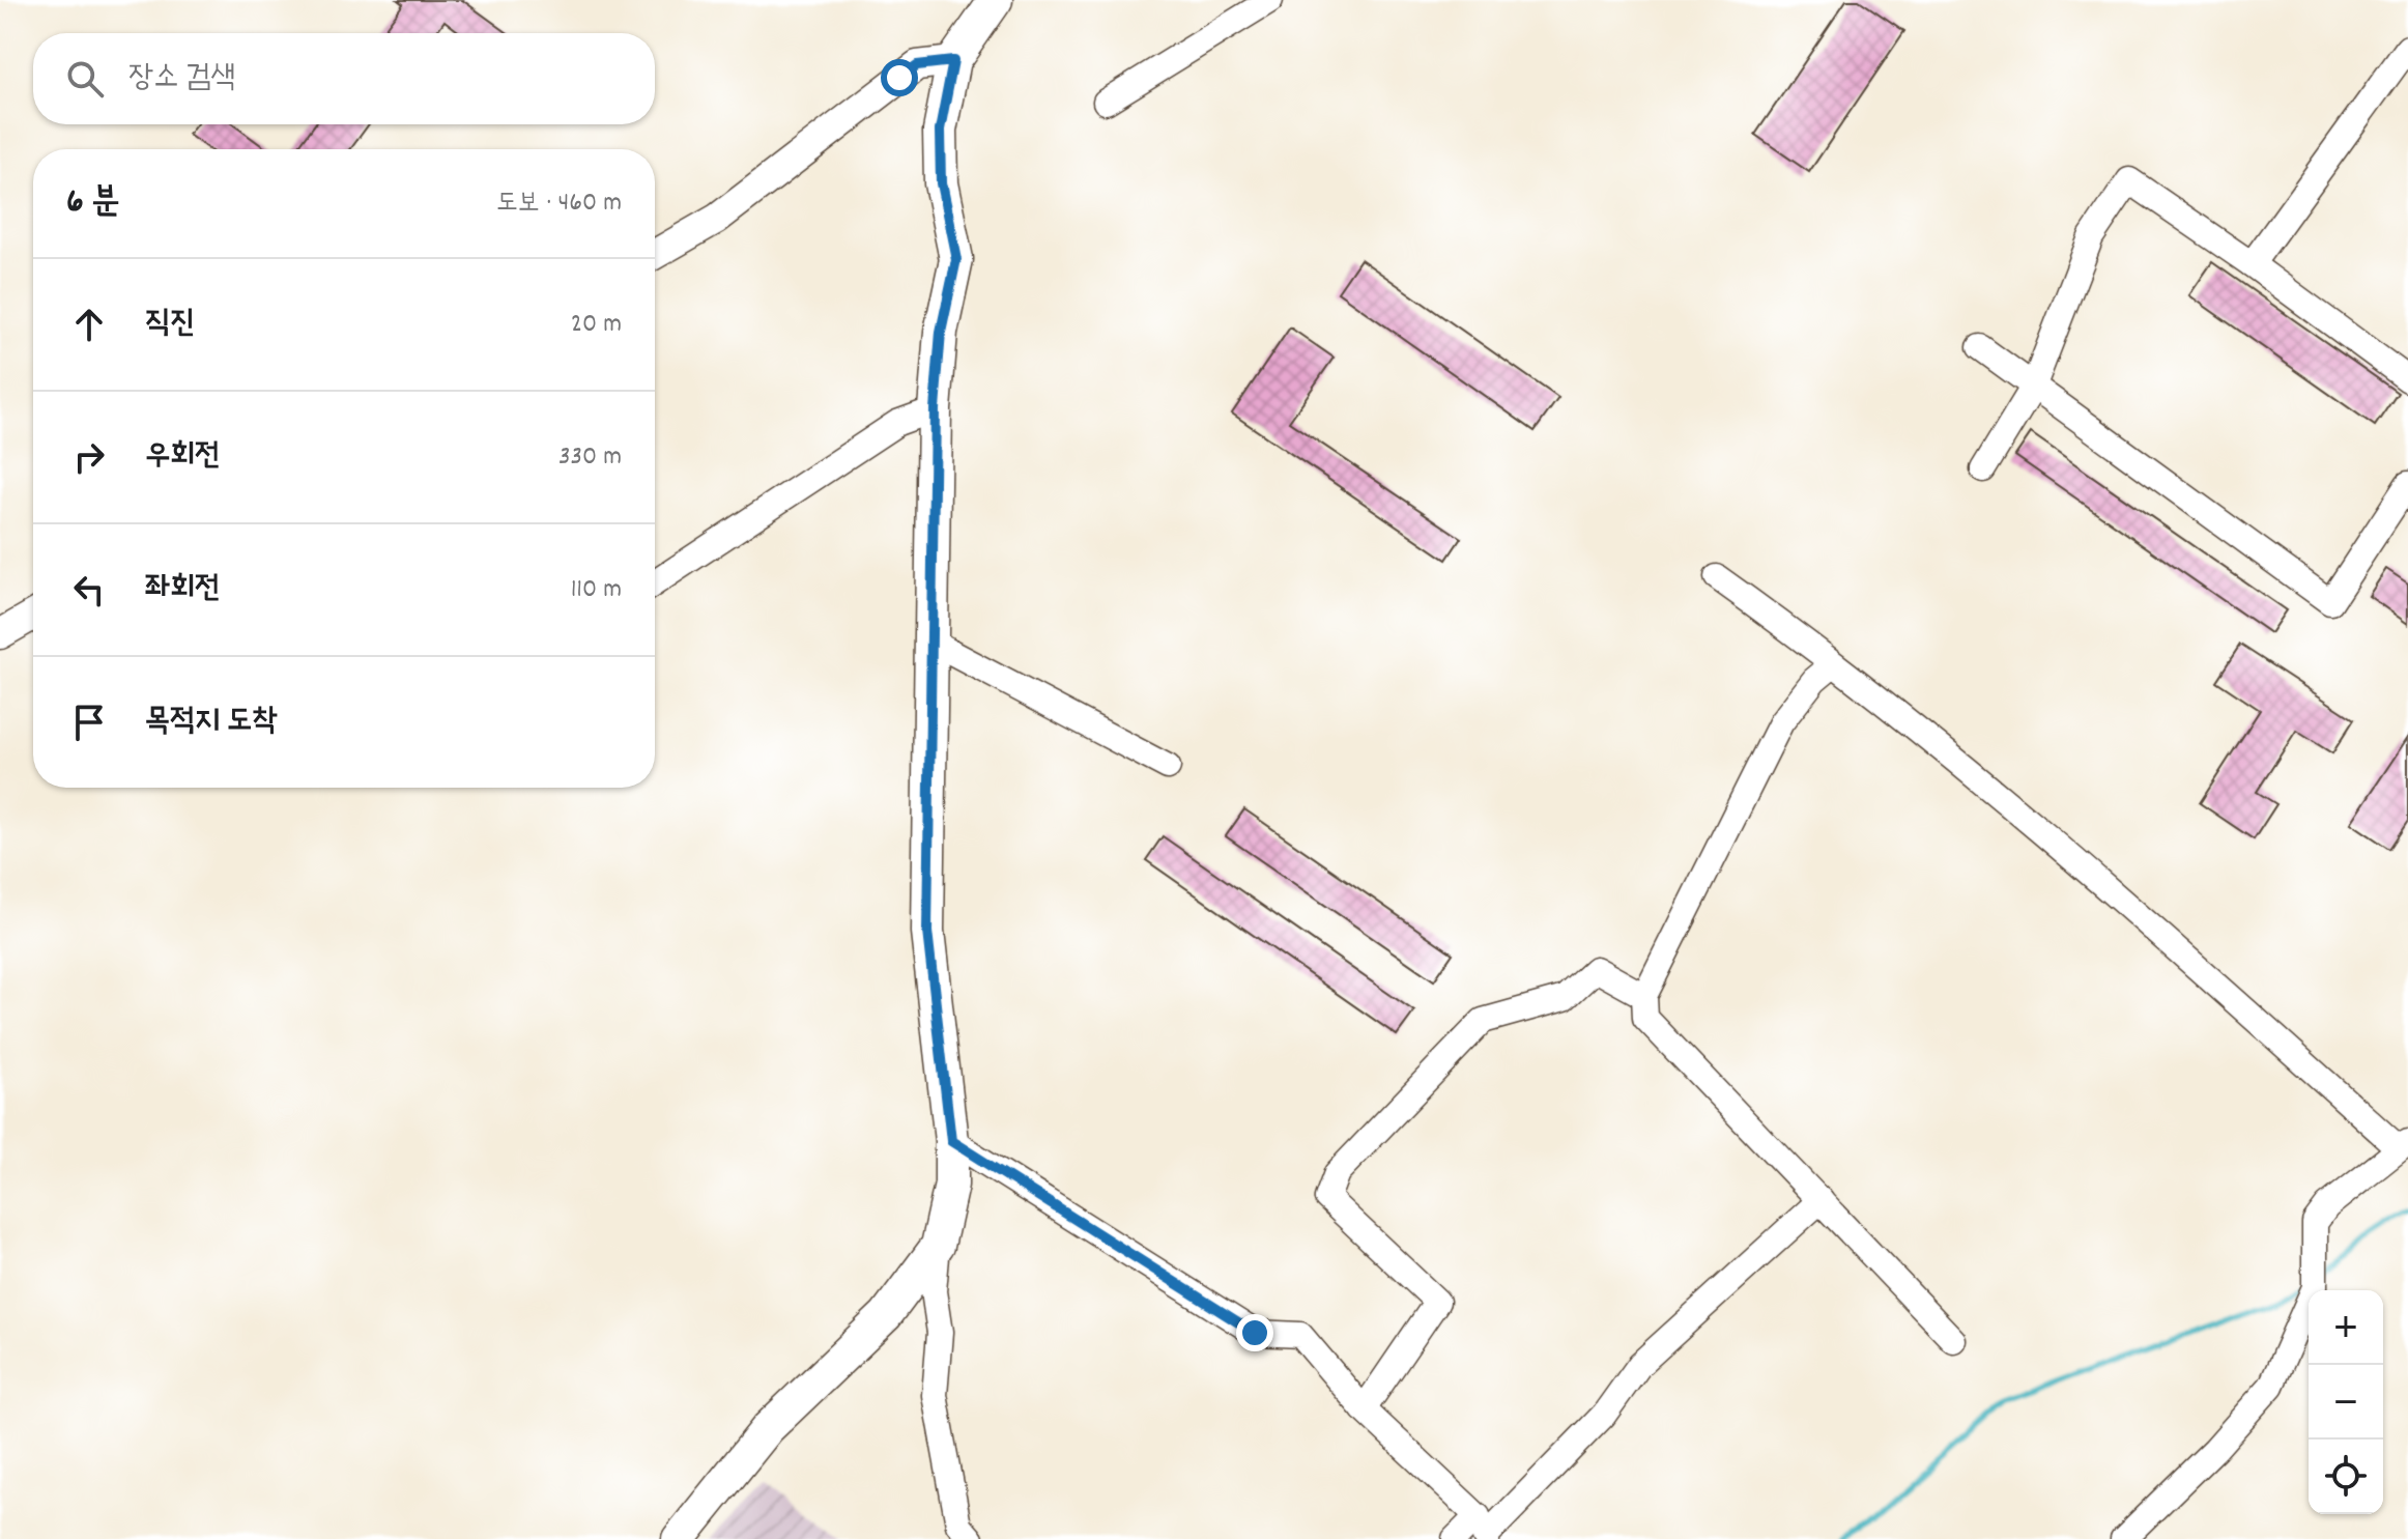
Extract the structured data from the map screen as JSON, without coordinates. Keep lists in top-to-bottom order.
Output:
{
  "page": {
    "search": "장소 검색",
    "heading": ["6 분", "도보 · 460 m"],
    "list": [
      ["직진", "20 m"],
      ["우회전", "330 m"],
      ["좌회전", "110 m"],
      "목적지 도착"
    ],
    "map_buttons": ["+", "−"]
  }
}
